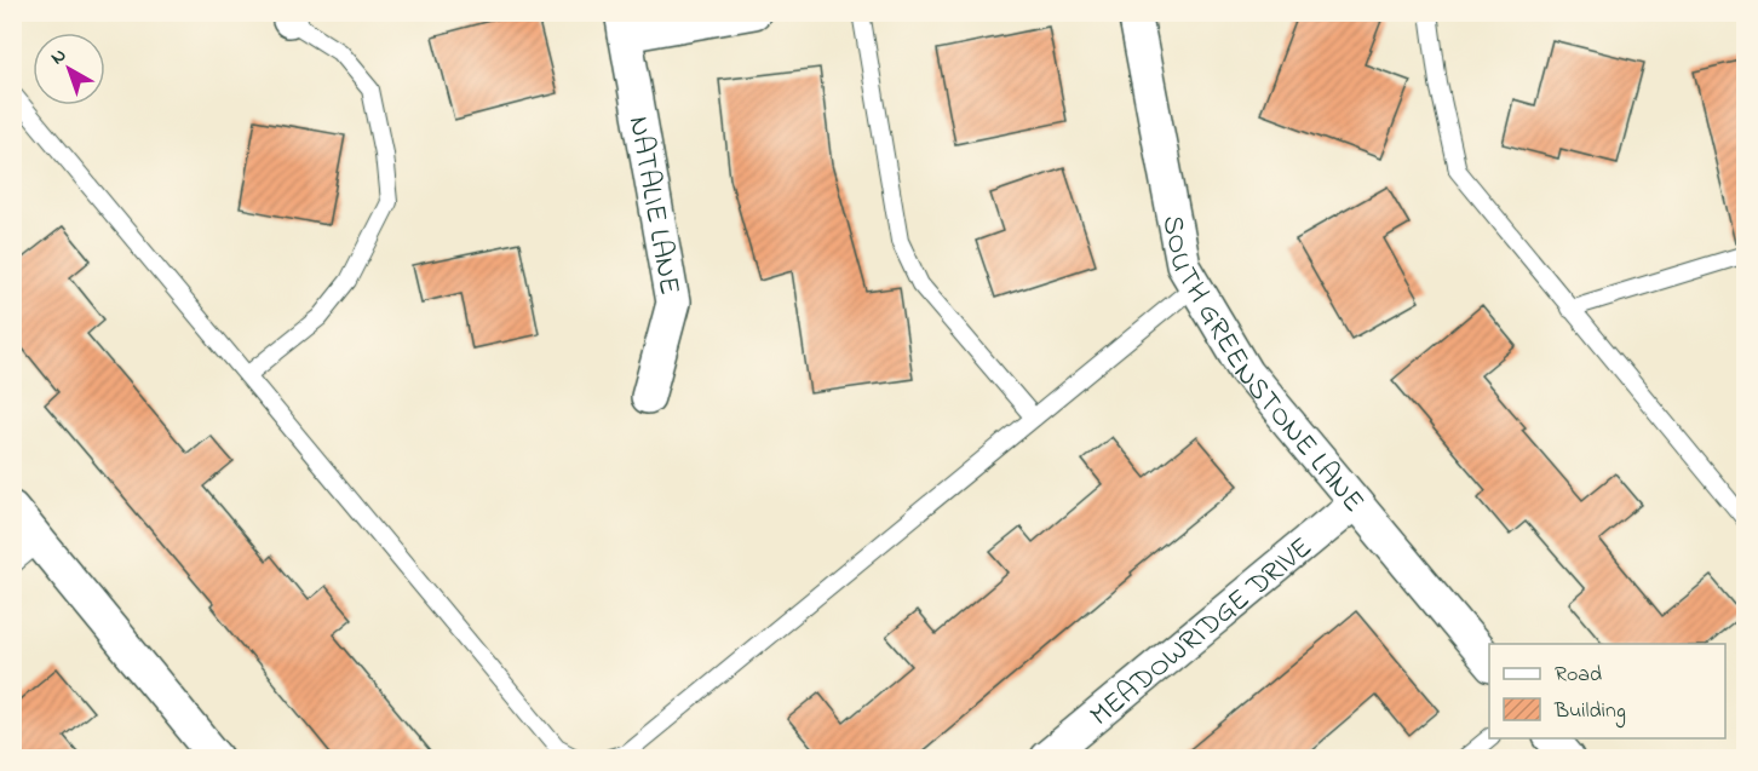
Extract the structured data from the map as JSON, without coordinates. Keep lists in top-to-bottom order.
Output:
{
  "streets": {
    "street": ["NATALIE LANE", "SOUTH GREENSTONE LANE", "MEADOWRIDGE DRIVE"]
  },
  "crossings": [
    ["SOUTH GREENSTONE LANE", "MEADOWRIDGE DRIVE"]
  ],
  "legend": ["Road", "Building"],
  "north": "top left"
}
